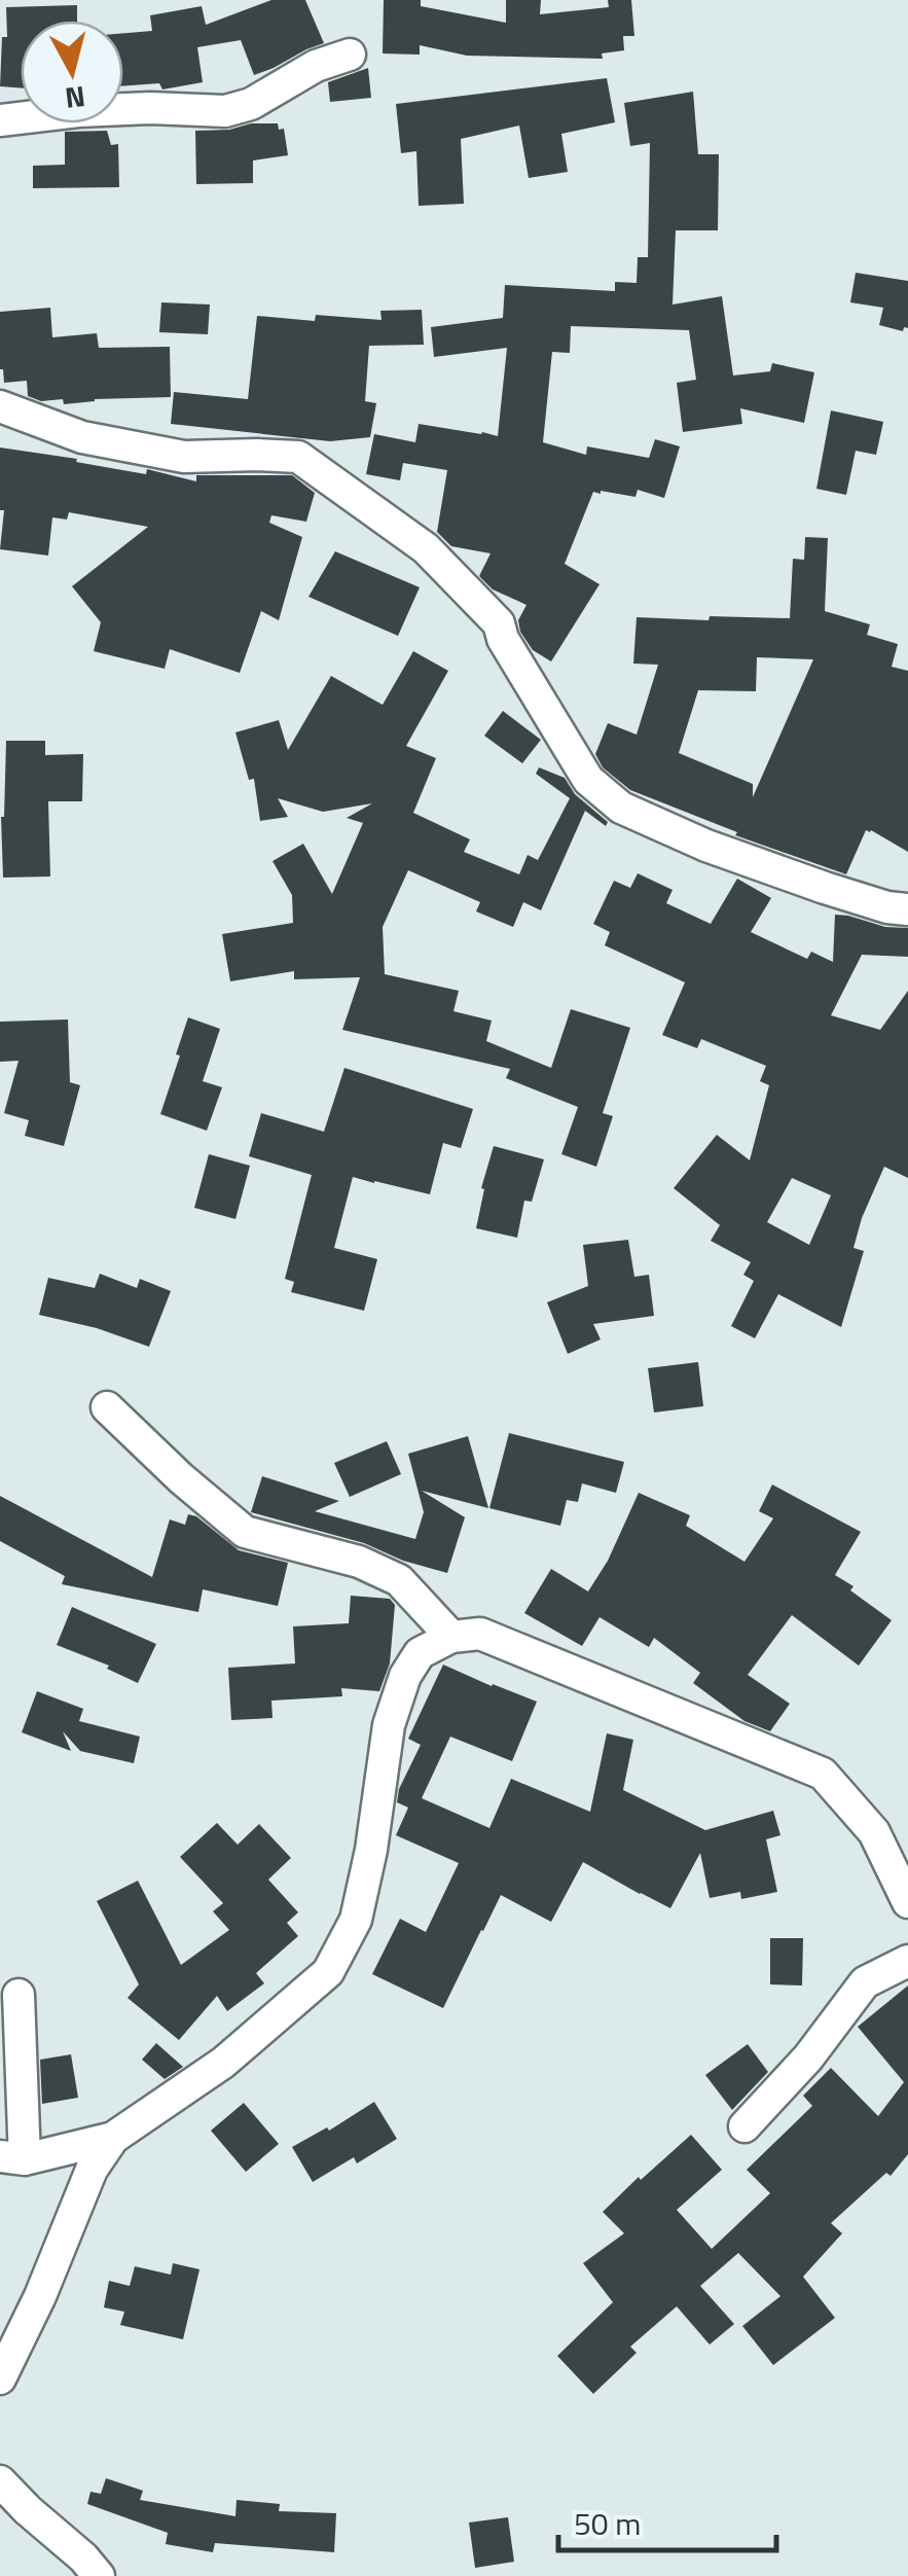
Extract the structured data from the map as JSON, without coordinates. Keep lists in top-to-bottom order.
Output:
{
  "scale_bar": "50 m",
  "north": "bottom"
}
